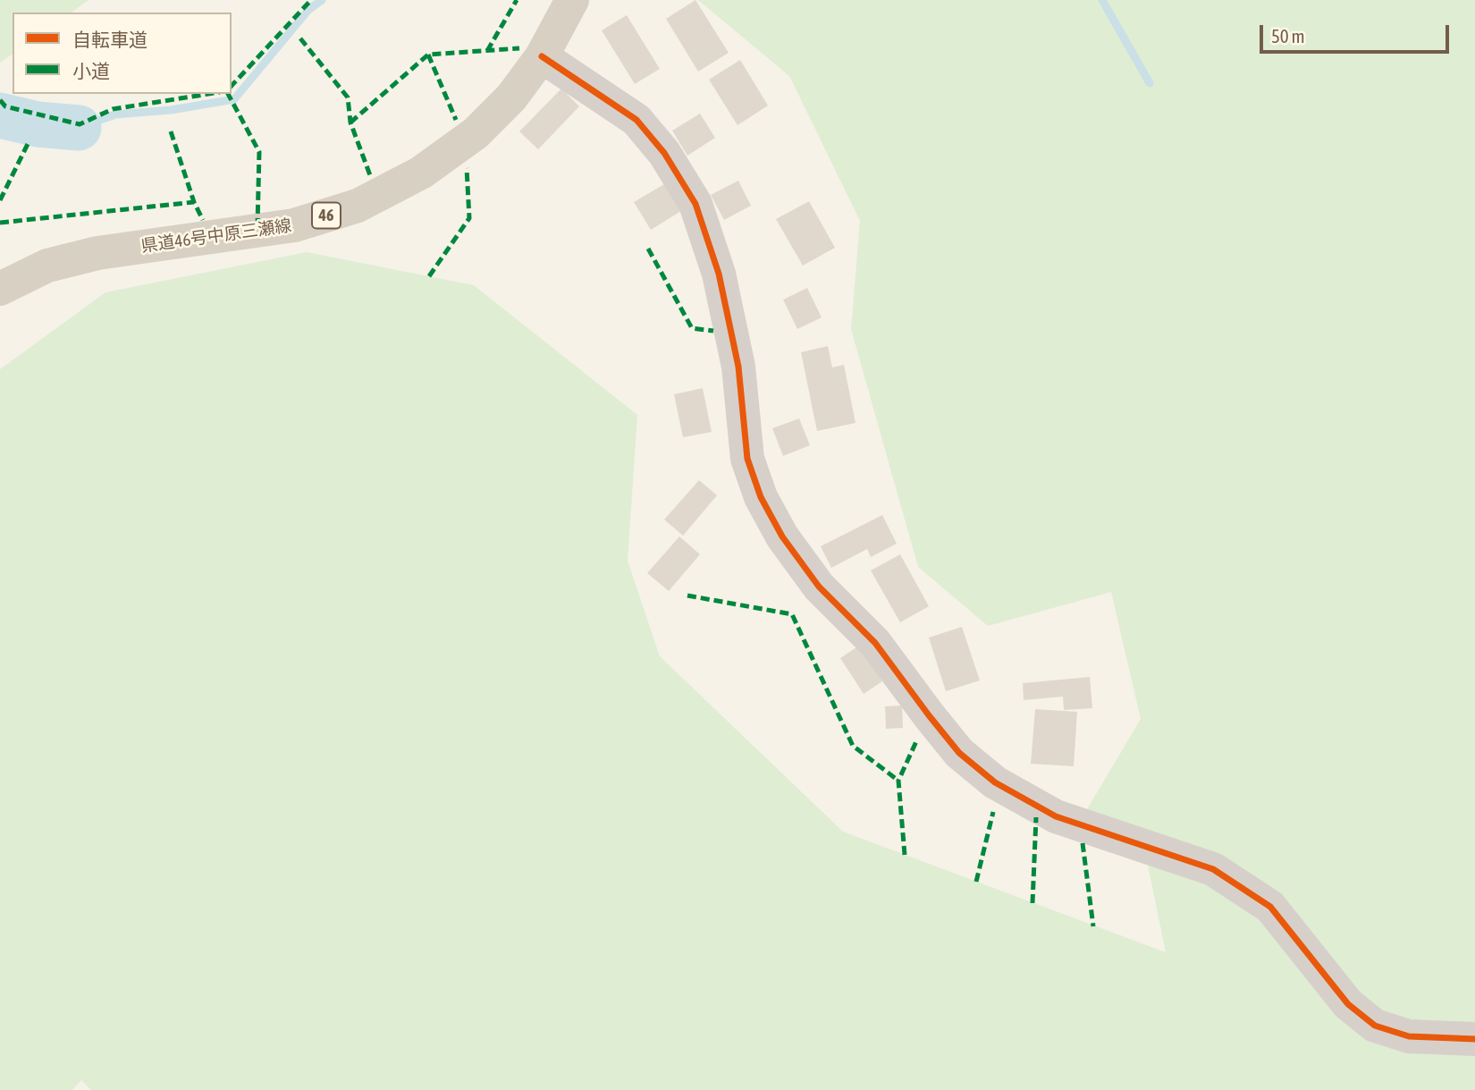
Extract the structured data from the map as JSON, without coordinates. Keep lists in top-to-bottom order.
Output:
{
  "streets": {
    "main road": ["46", "県道46号中原三瀬線"]
  },
  "legend": ["自転車道", "小道"],
  "scale_bar": "50 m"
}
